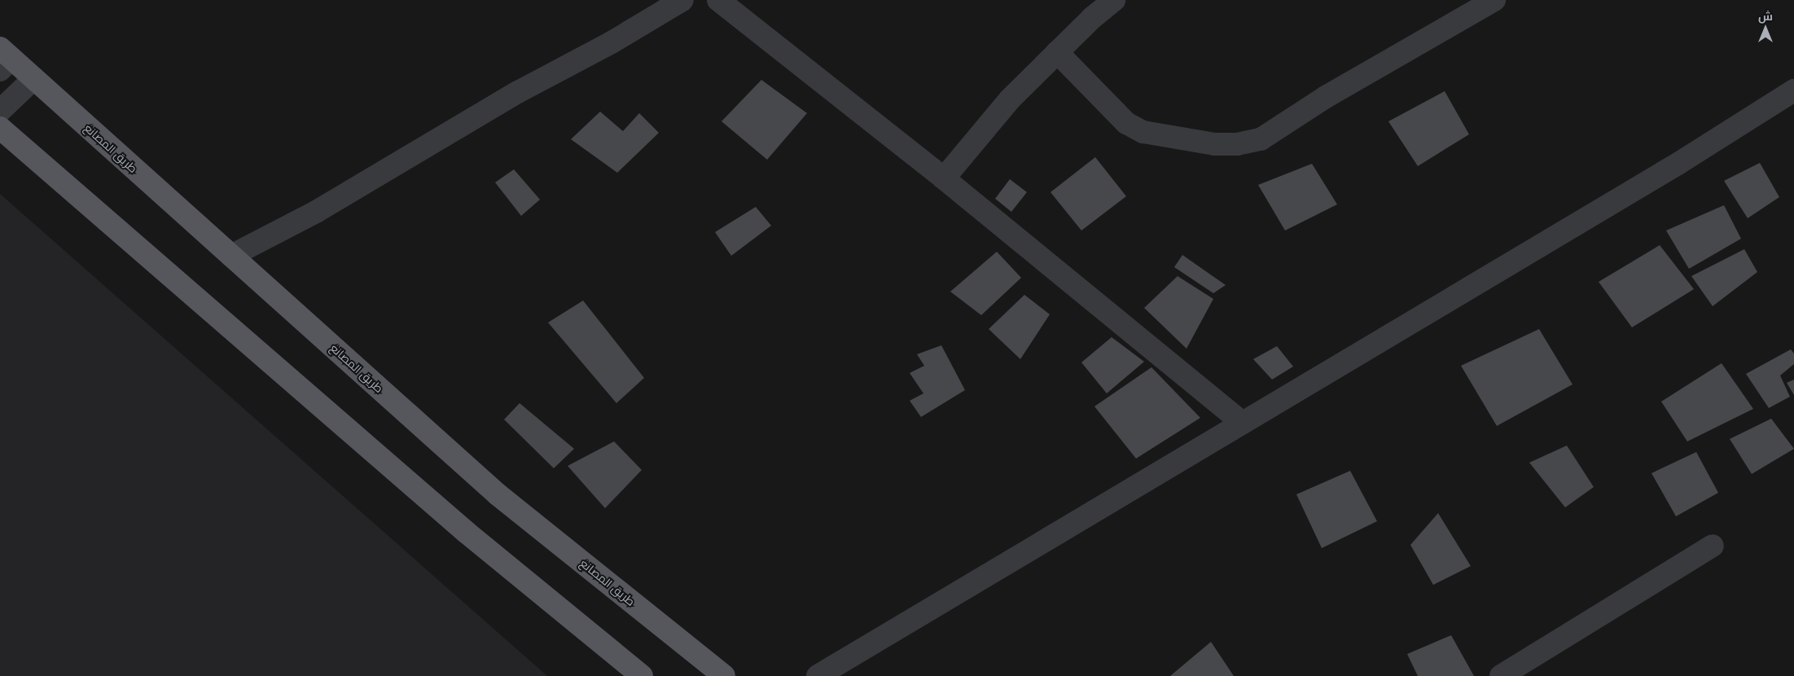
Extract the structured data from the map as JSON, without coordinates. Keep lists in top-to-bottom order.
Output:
{
  "streets": {
    "main road": ["طريق المصانع"]
  },
  "north": "top"
}
